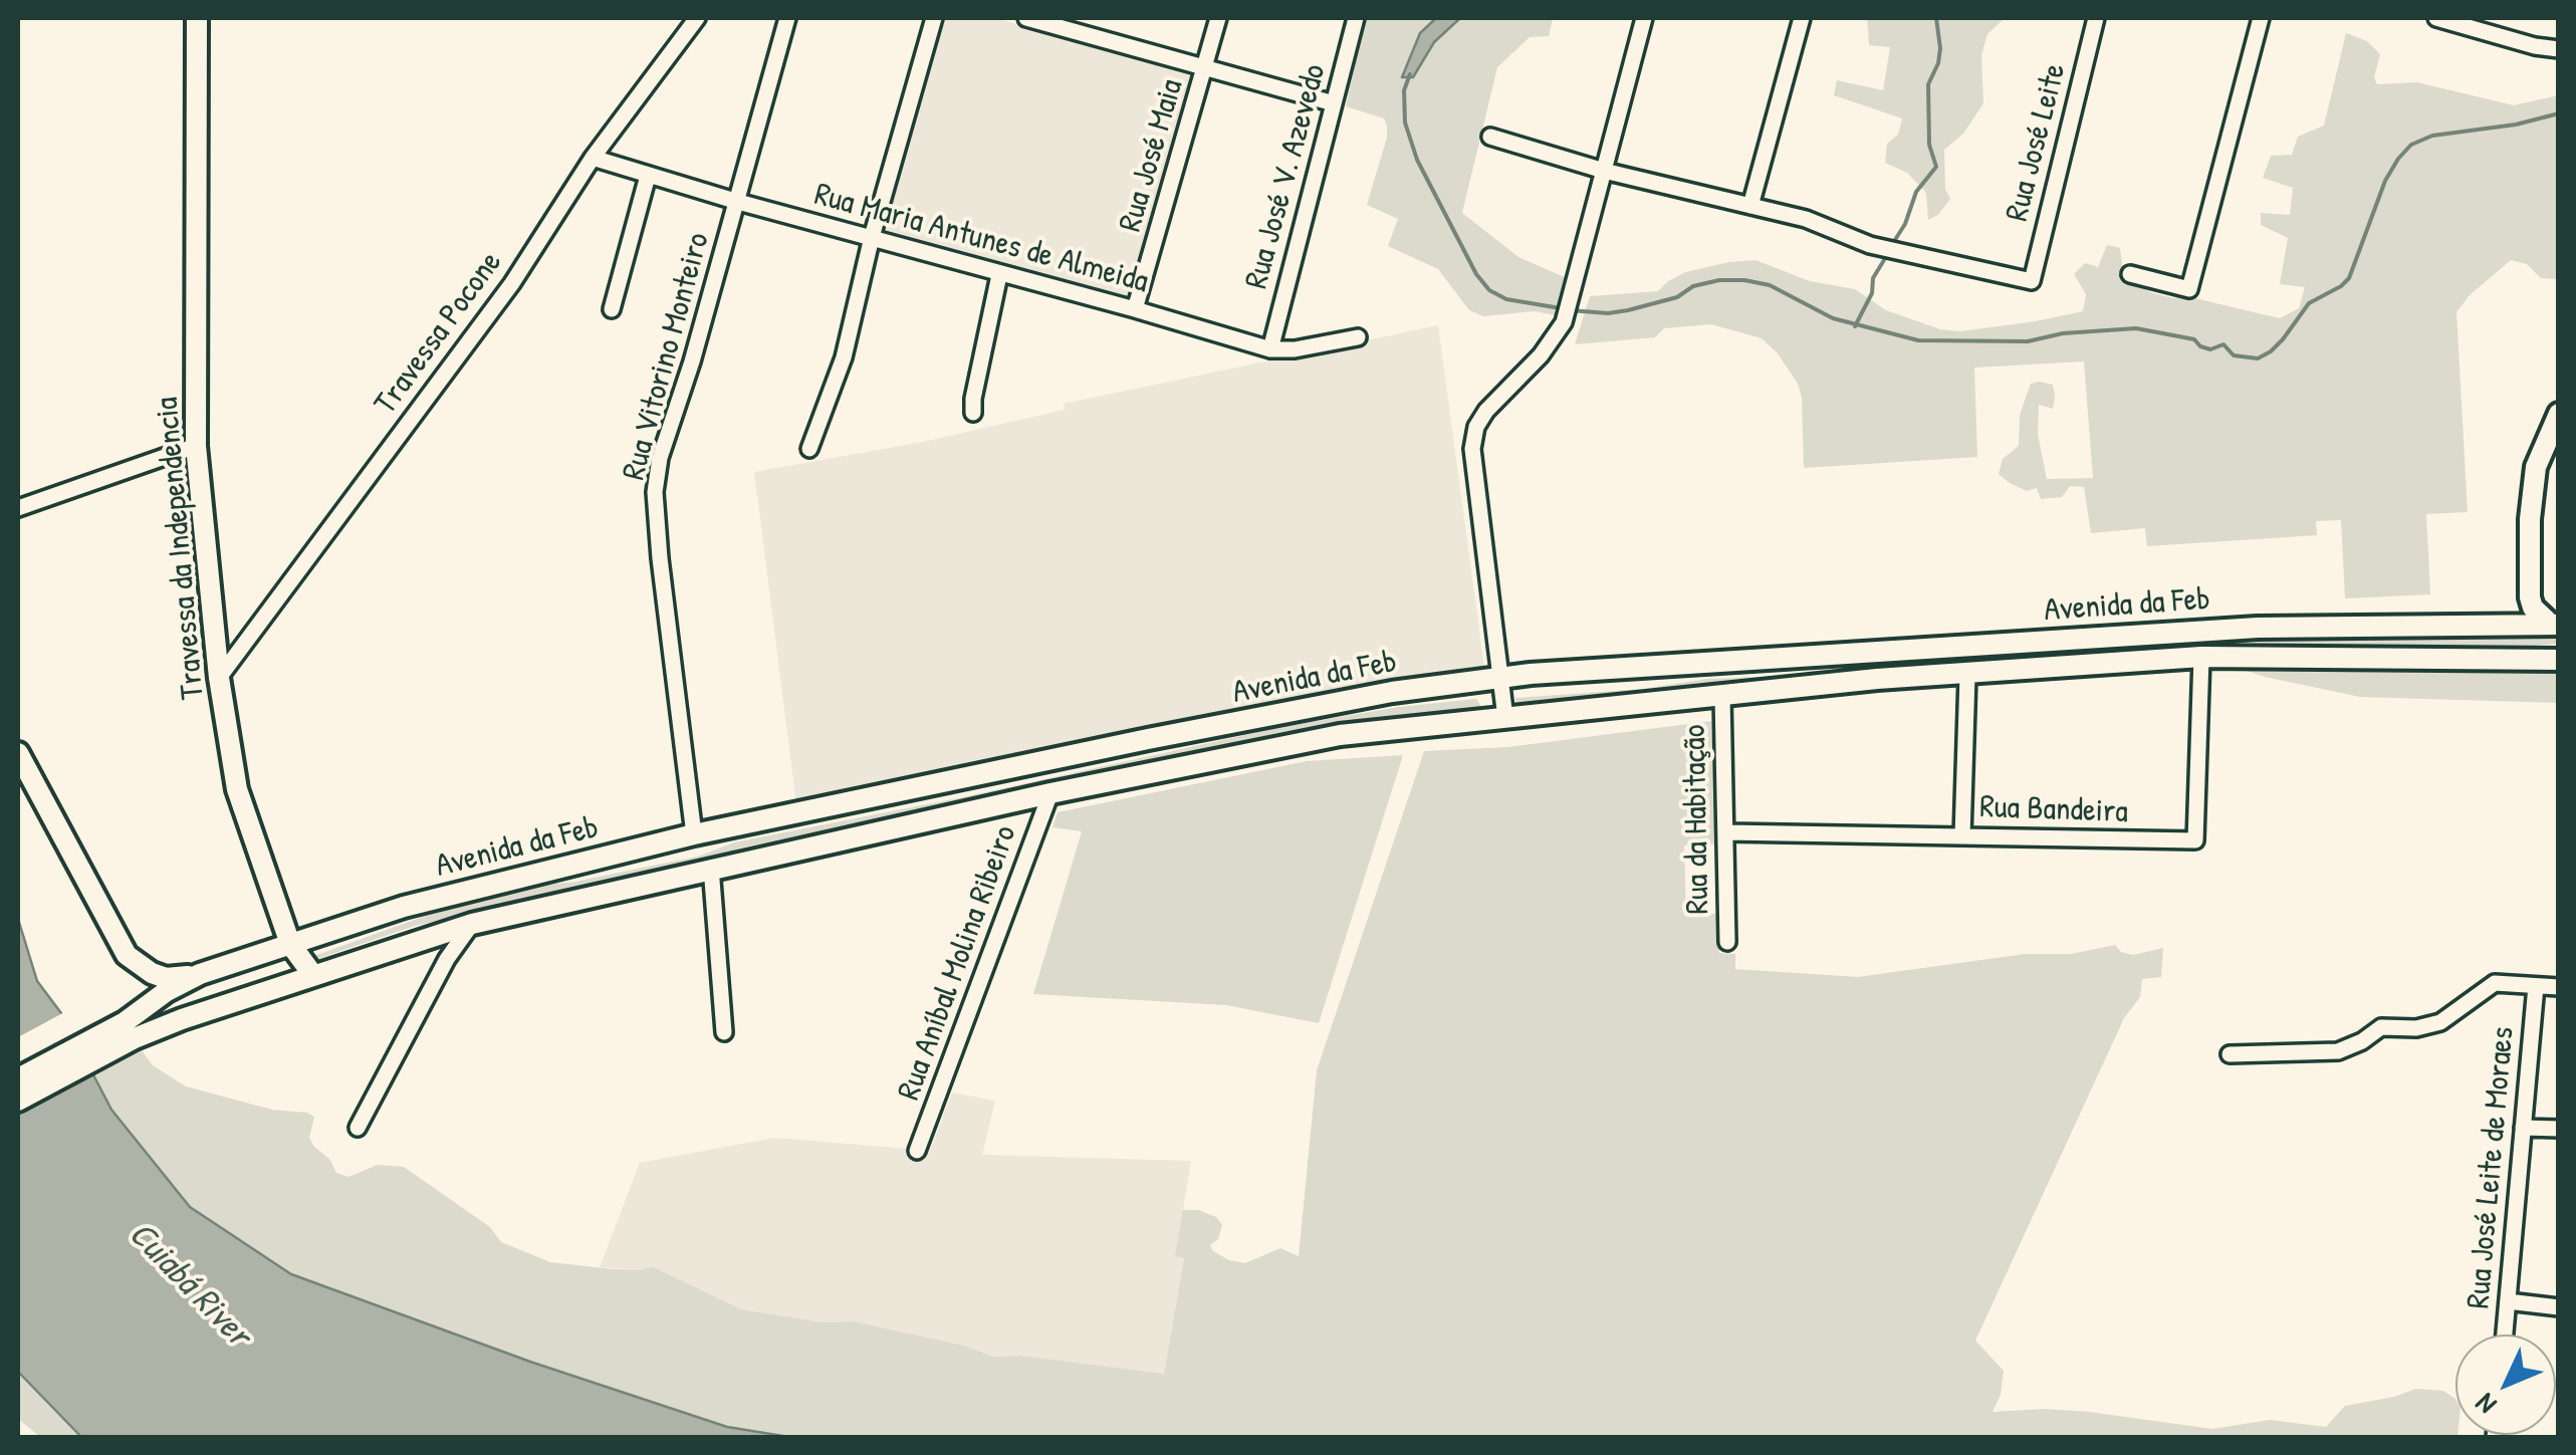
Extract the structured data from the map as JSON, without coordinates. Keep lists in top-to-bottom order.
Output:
{
  "streets": {
    "main road": ["Travessa da Independencia", "Avenida da Feb"],
    "street": [
      "Rua José Leite",
      "Rua José Maia",
      "Rua José V. Azevedo",
      "Rua Maria Antunes de Almeida",
      "Travessa Pocone",
      "Rua Vitorino Monteiro",
      "Rua Bandeira",
      "Rua da Habitação",
      "Rua Aníbal Molina Ribeiro",
      "Rua José Leite de Moraes"
    ]
  },
  "crossings": [
    ["Rua José Maia", "Rua Maria Antunes de Almeida"],
    ["Rua José V. Azevedo", "Rua Maria Antunes de Almeida"],
    ["Rua Maria Antunes de Almeida", "Travessa Pocone"],
    ["Rua Maria Antunes de Almeida", "Rua Vitorino Monteiro"],
    ["Travessa Pocone", "Travessa da Independencia"],
    ["Rua Vitorino Monteiro", "Avenida da Feb"],
    ["Travessa da Independencia", "Avenida da Feb"],
    ["Avenida da Feb", "Rua Bandeira"],
    ["Avenida da Feb", "Rua da Habitação"],
    ["Avenida da Feb", "Rua Aníbal Molina Ribeiro"],
    ["Rua Bandeira", "Rua da Habitação"]
  ],
  "water": ["Cuiabá River"],
  "north": "bottom left"
}
